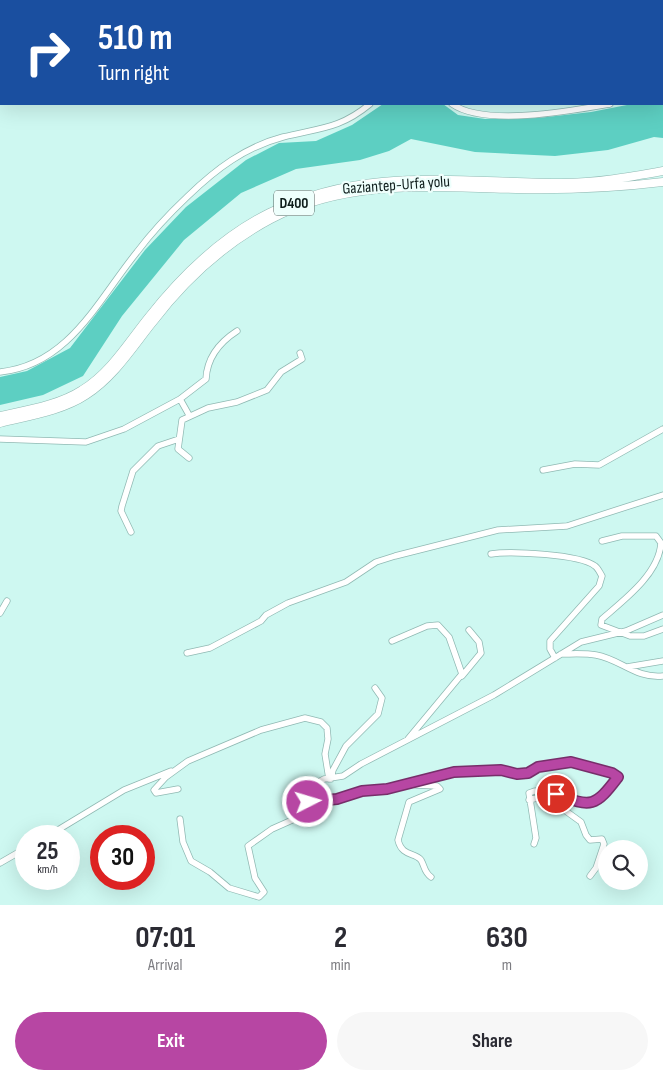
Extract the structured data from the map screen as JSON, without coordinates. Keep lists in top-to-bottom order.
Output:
{
  "streets": {
    "highway": ["Gaziantep-Urfa yolu", "D400"]
  },
  "page": {
    "turn": ["510 m", "Turn right"],
    "speed": "25 km/h",
    "limit": "30",
    "eta": [
      "07:01",
      "Arrival",
      "2",
      "min",
      "630",
      "m"
    ],
    "buttons": ["Exit", "Share"]
  }
}
